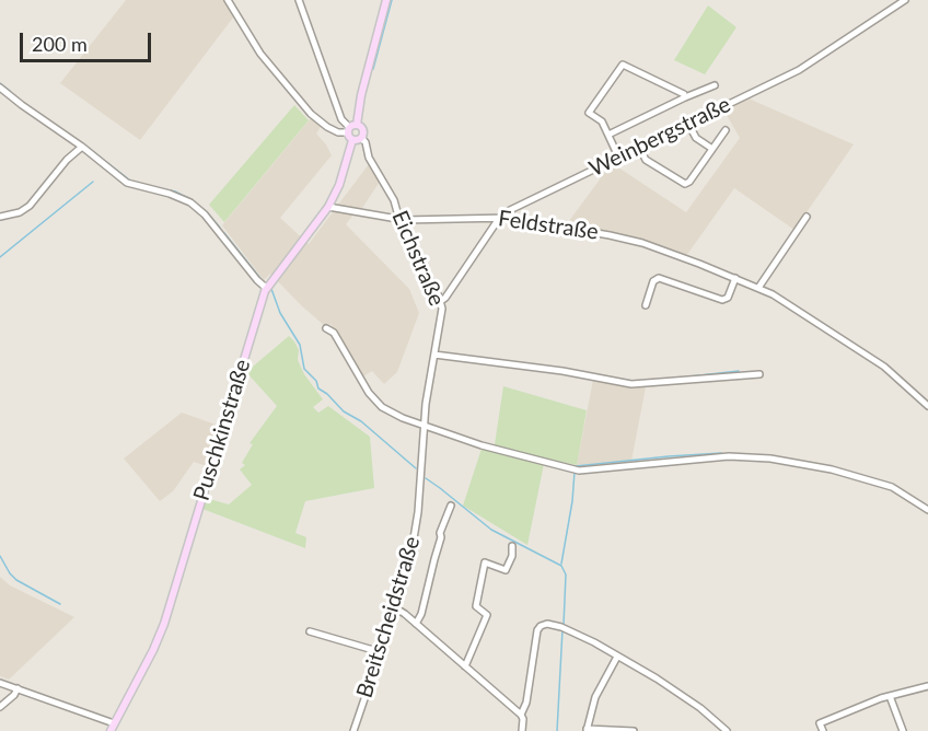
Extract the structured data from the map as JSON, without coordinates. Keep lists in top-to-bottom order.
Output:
{
  "streets": {
    "main road": ["Puschkinstraße"],
    "street": [
      "Weinbergstraße",
      "Feldstraße",
      "Eichstraße",
      "Breitscheidstraße"
    ]
  },
  "crossings": [
    ["Weinbergstraße", "Feldstraße"],
    ["Weinbergstraße", "Eichstraße"],
    ["Feldstraße", "Eichstraße"],
    ["Feldstraße", "Puschkinstraße"],
    ["Eichstraße", "Breitscheidstraße"]
  ],
  "scale_bar": "200 m"
}
